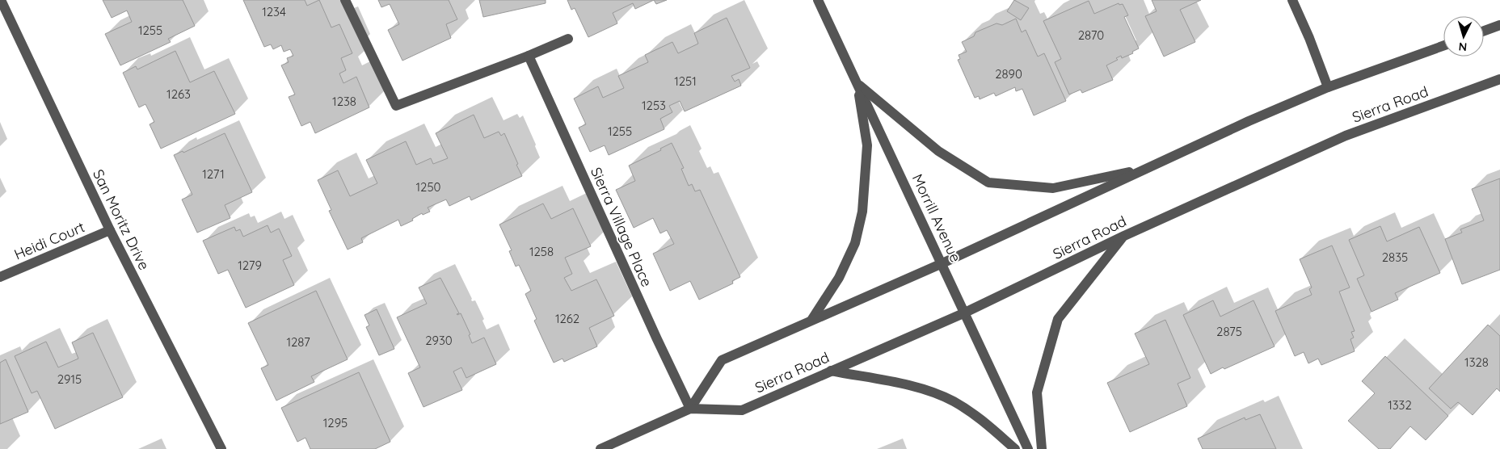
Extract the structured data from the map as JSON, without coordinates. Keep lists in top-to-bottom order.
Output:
{
  "streets": {
    "street": [
      "Sierra Road",
      "Morrill Avenue",
      "San Moritz Drive",
      "Sierra Village Place",
      "Heidi Court"
    ]
  },
  "crossings": [
    ["Sierra Road", "Morrill Avenue"],
    ["Sierra Road", "Sierra Village Place"],
    ["San Moritz Drive", "Heidi Court"]
  ],
  "house_numbers": [
    "1234",
    "1255",
    "2870",
    "2890",
    "1251",
    "1263",
    "1238",
    "1253",
    "1255",
    "1271",
    "1250",
    "1258",
    "2835",
    "1279",
    "1262",
    "2875",
    "2930",
    "1287",
    "1328",
    "2915",
    "1332",
    "1295"
  ],
  "north": "bottom"
}
